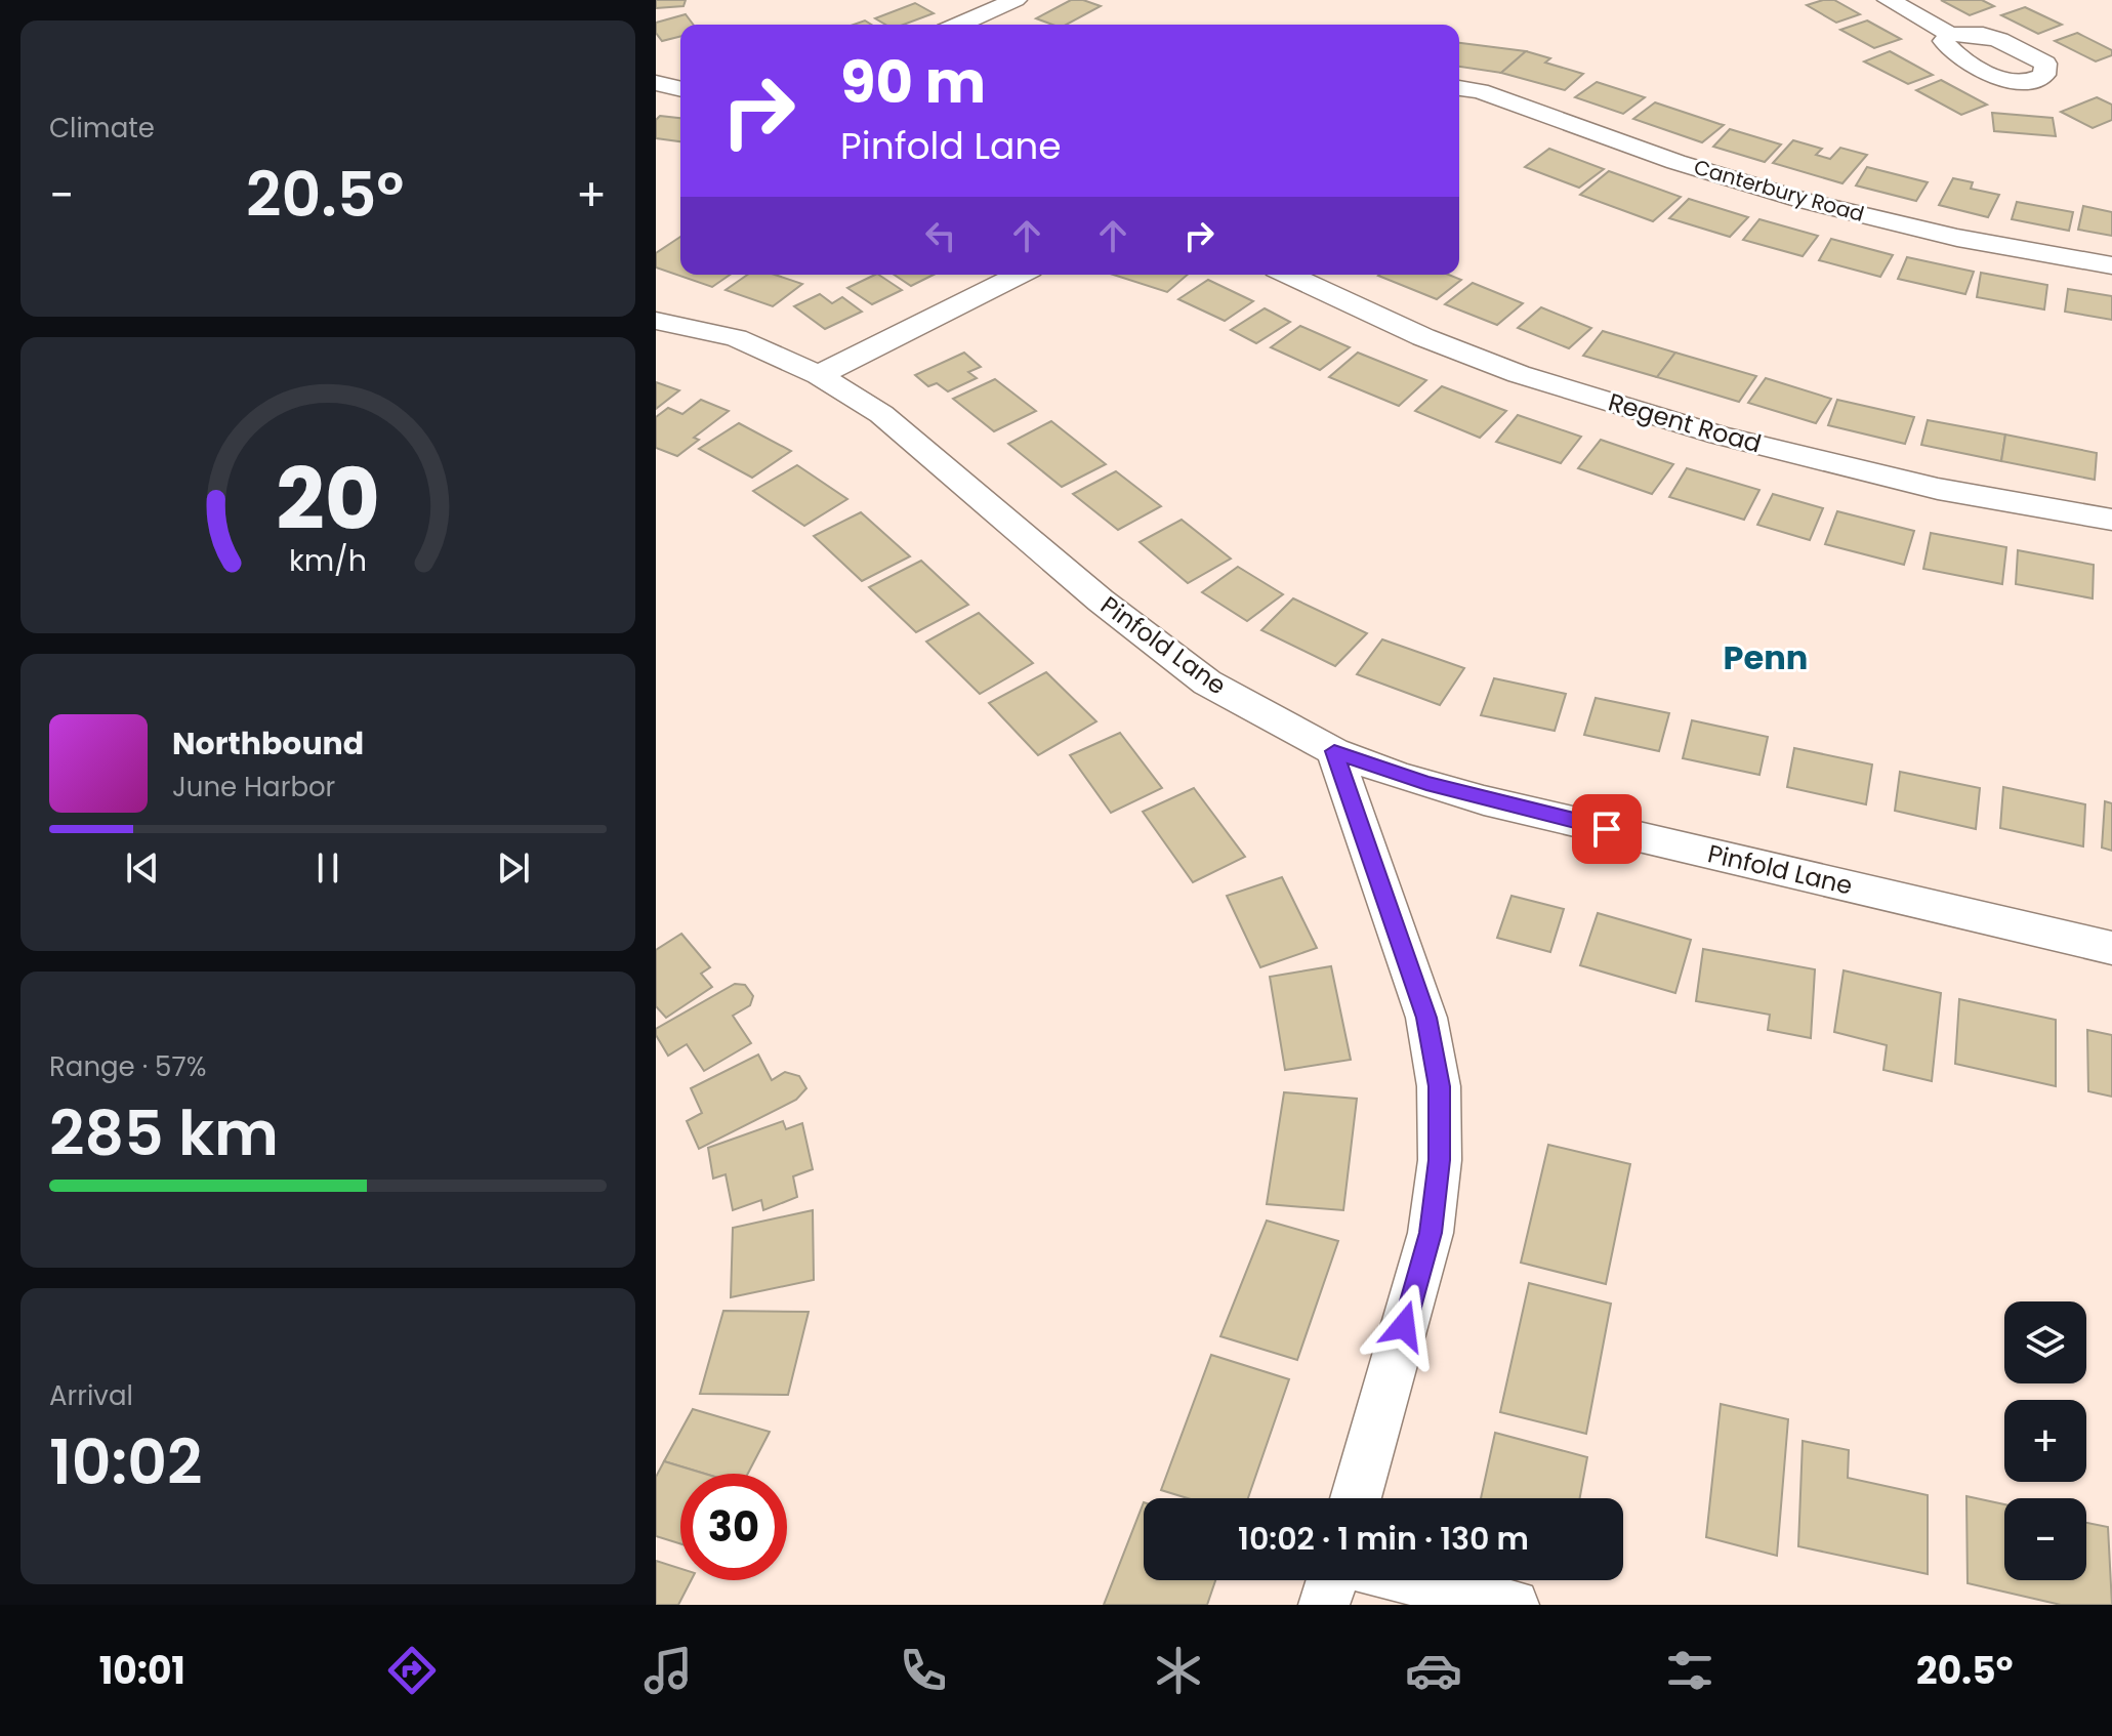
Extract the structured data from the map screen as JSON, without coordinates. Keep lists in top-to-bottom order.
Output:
{
  "streets": {
    "street": ["Canterbury Road", "Regent Road", "Pinfold Lane"]
  },
  "districts": ["Penn"],
  "page": {
    "tile": [
      "Climate",
      ["Range · 57%", "285 km"],
      ["Arrival", "10:02"]
    ],
    "turn": ["90 m", "Pinfold Lane"],
    "heat": ["−", "20.5°", "+"],
    "song": ["Northbound", "June Harbor"],
    "map_buttons": ["+", "−"],
    "limit": "30",
    "trip": "10:02 · 1 min · 130 m",
    "tabs": ["10:01", "20.5°"],
    "gauge": ["20", "km/h"]
  }
}
